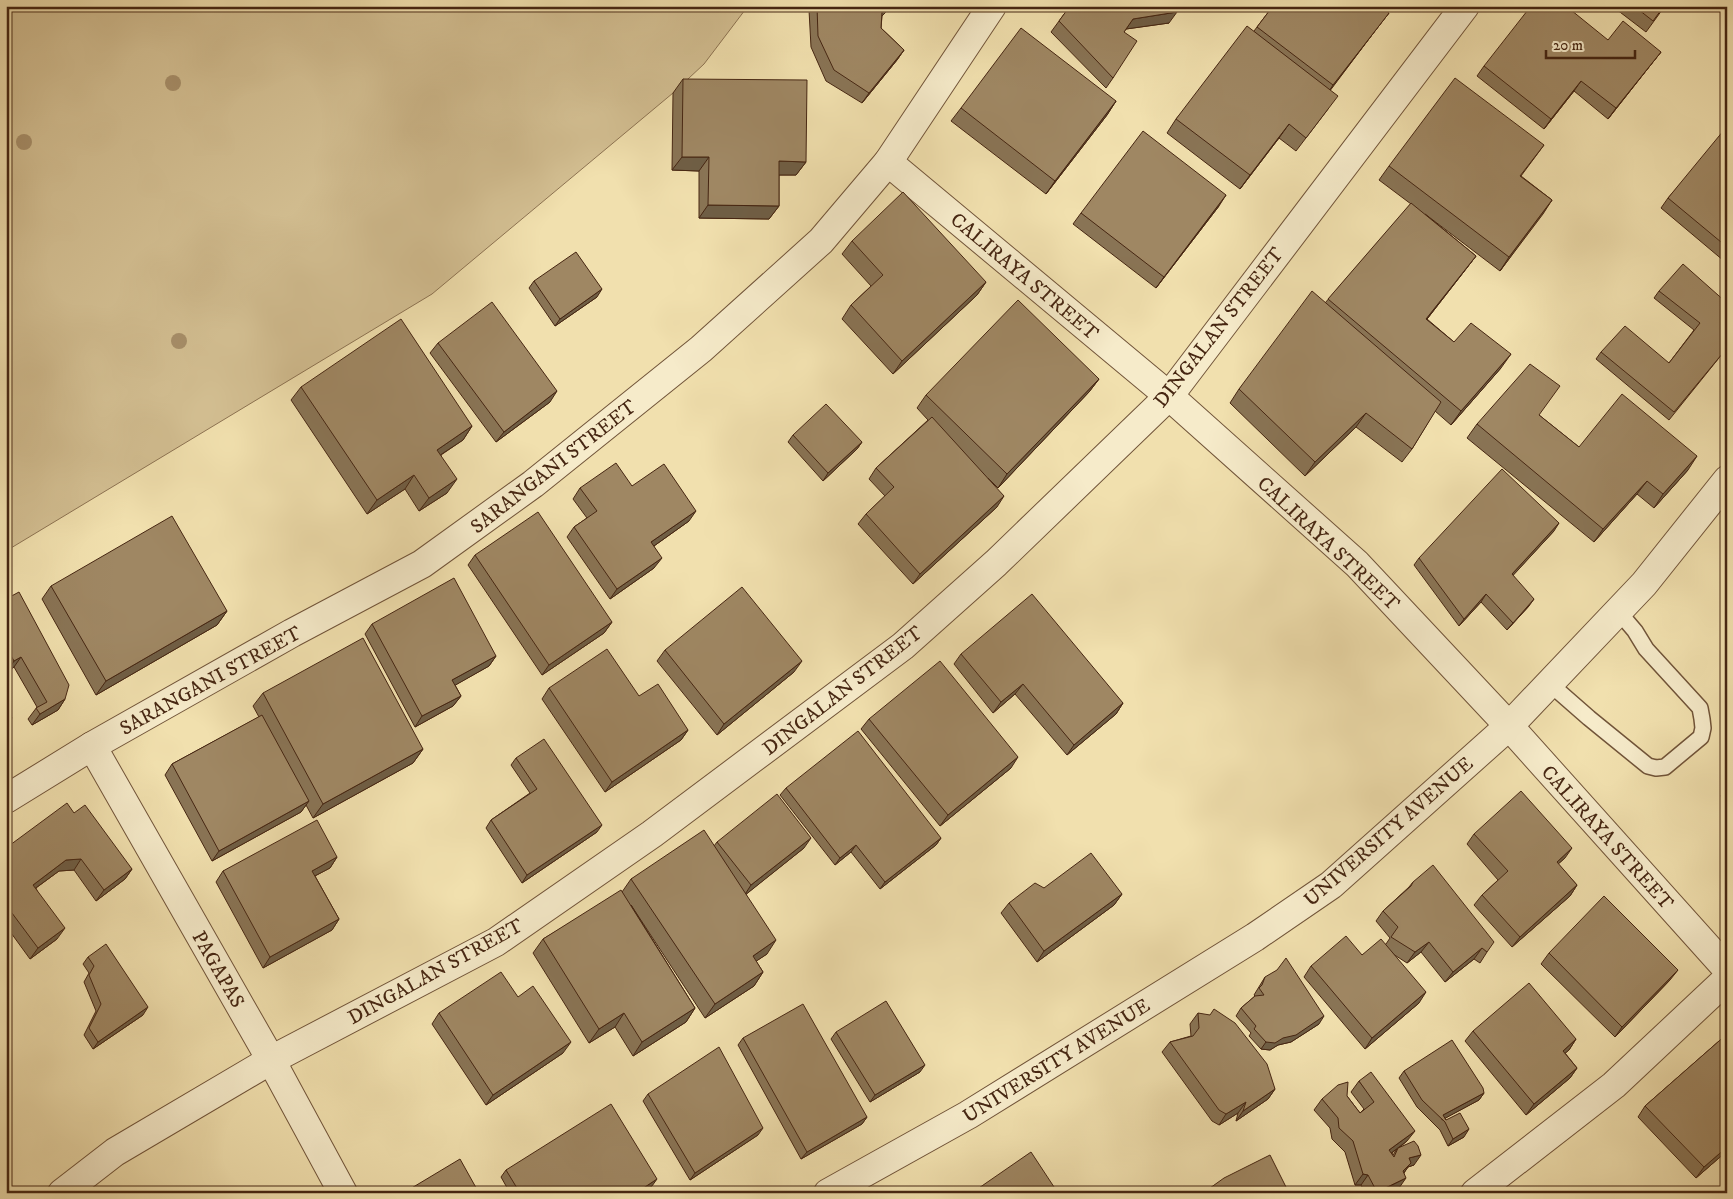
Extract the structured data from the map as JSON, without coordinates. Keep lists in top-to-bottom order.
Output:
{
  "streets": {
    "street": [
      "CALIRAYA STREET",
      "DINGALAN STREET",
      "SARANGANI STREET",
      "UNIVERSITY AVENUE",
      "PAGAPAS"
    ]
  },
  "crossings": [
    ["CALIRAYA STREET", "DINGALAN STREET"],
    ["CALIRAYA STREET", "SARANGANI STREET"],
    ["CALIRAYA STREET", "UNIVERSITY AVENUE"],
    ["DINGALAN STREET", "PAGAPAS"],
    ["SARANGANI STREET", "PAGAPAS"]
  ],
  "scale_bar": "20 m"
}
